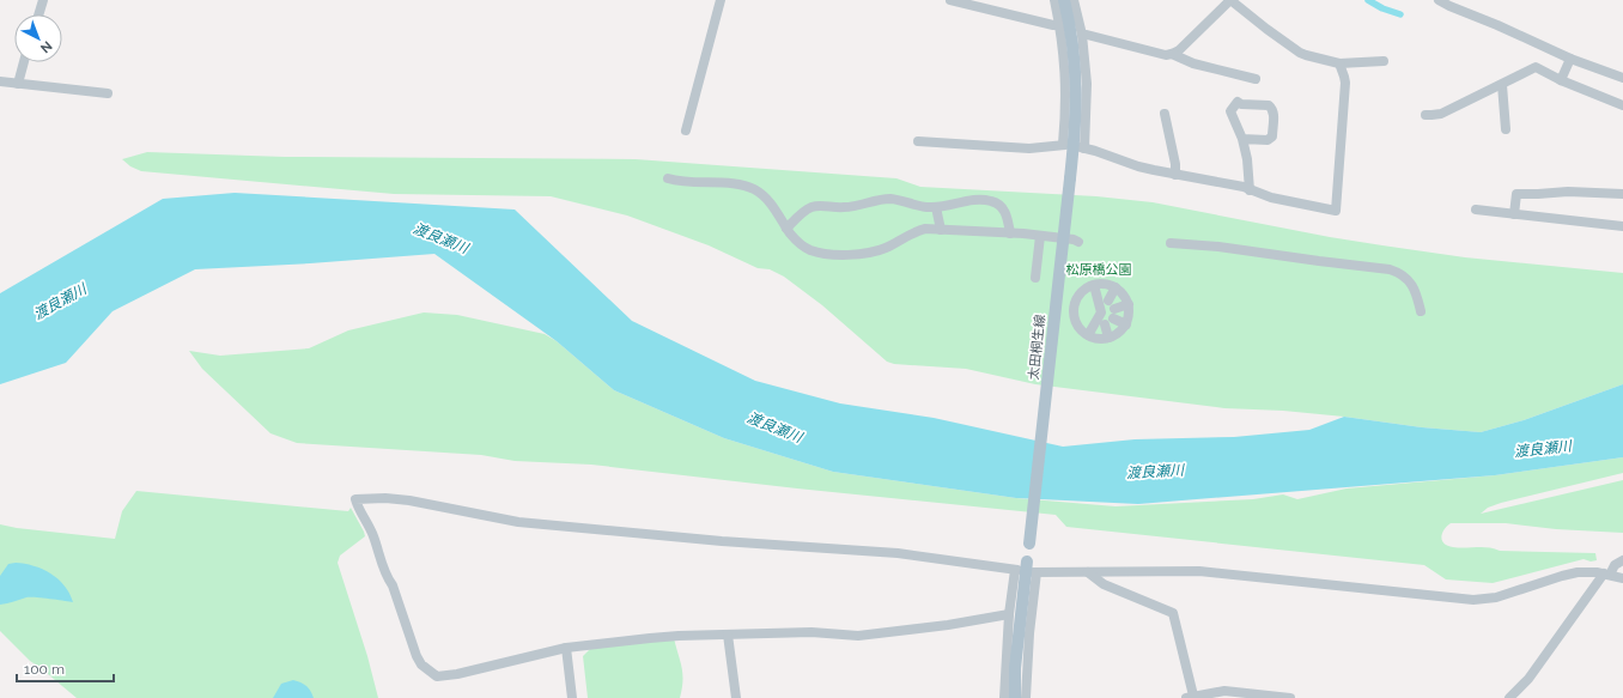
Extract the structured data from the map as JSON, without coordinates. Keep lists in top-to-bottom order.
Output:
{
  "streets": {
    "main road": ["太田桐生線"]
  },
  "water": ["渡良瀬川"],
  "parks": ["松原橋公園"],
  "scale_bar": "100 m",
  "north": "bottom right"
}
